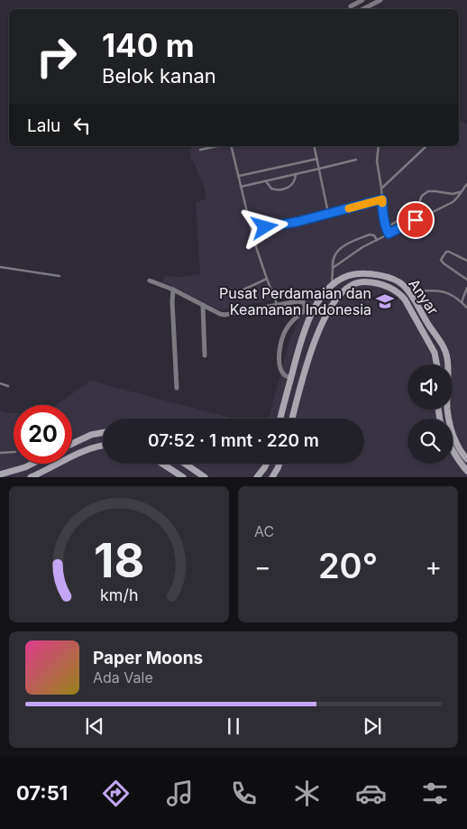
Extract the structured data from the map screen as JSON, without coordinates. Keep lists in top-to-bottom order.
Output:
{
  "streets": {
    "street": ["Anyar"]
  },
  "places": {
    "school or university": ["Pusat Perdamaian dan Keamanan Indonesia"]
  },
  "page": {
    "turn": ["140 m", "Belok kanan"],
    "then": "Lalu",
    "limit": "20",
    "trip": "07:52 · 1 mnt · 220 m",
    "tile": "AC",
    "heat": ["−", "20°", "+"],
    "song": ["Paper Moons", "Ada Vale"],
    "tabs": "07:51",
    "gauge": ["18", "km/h"]
  }
}
